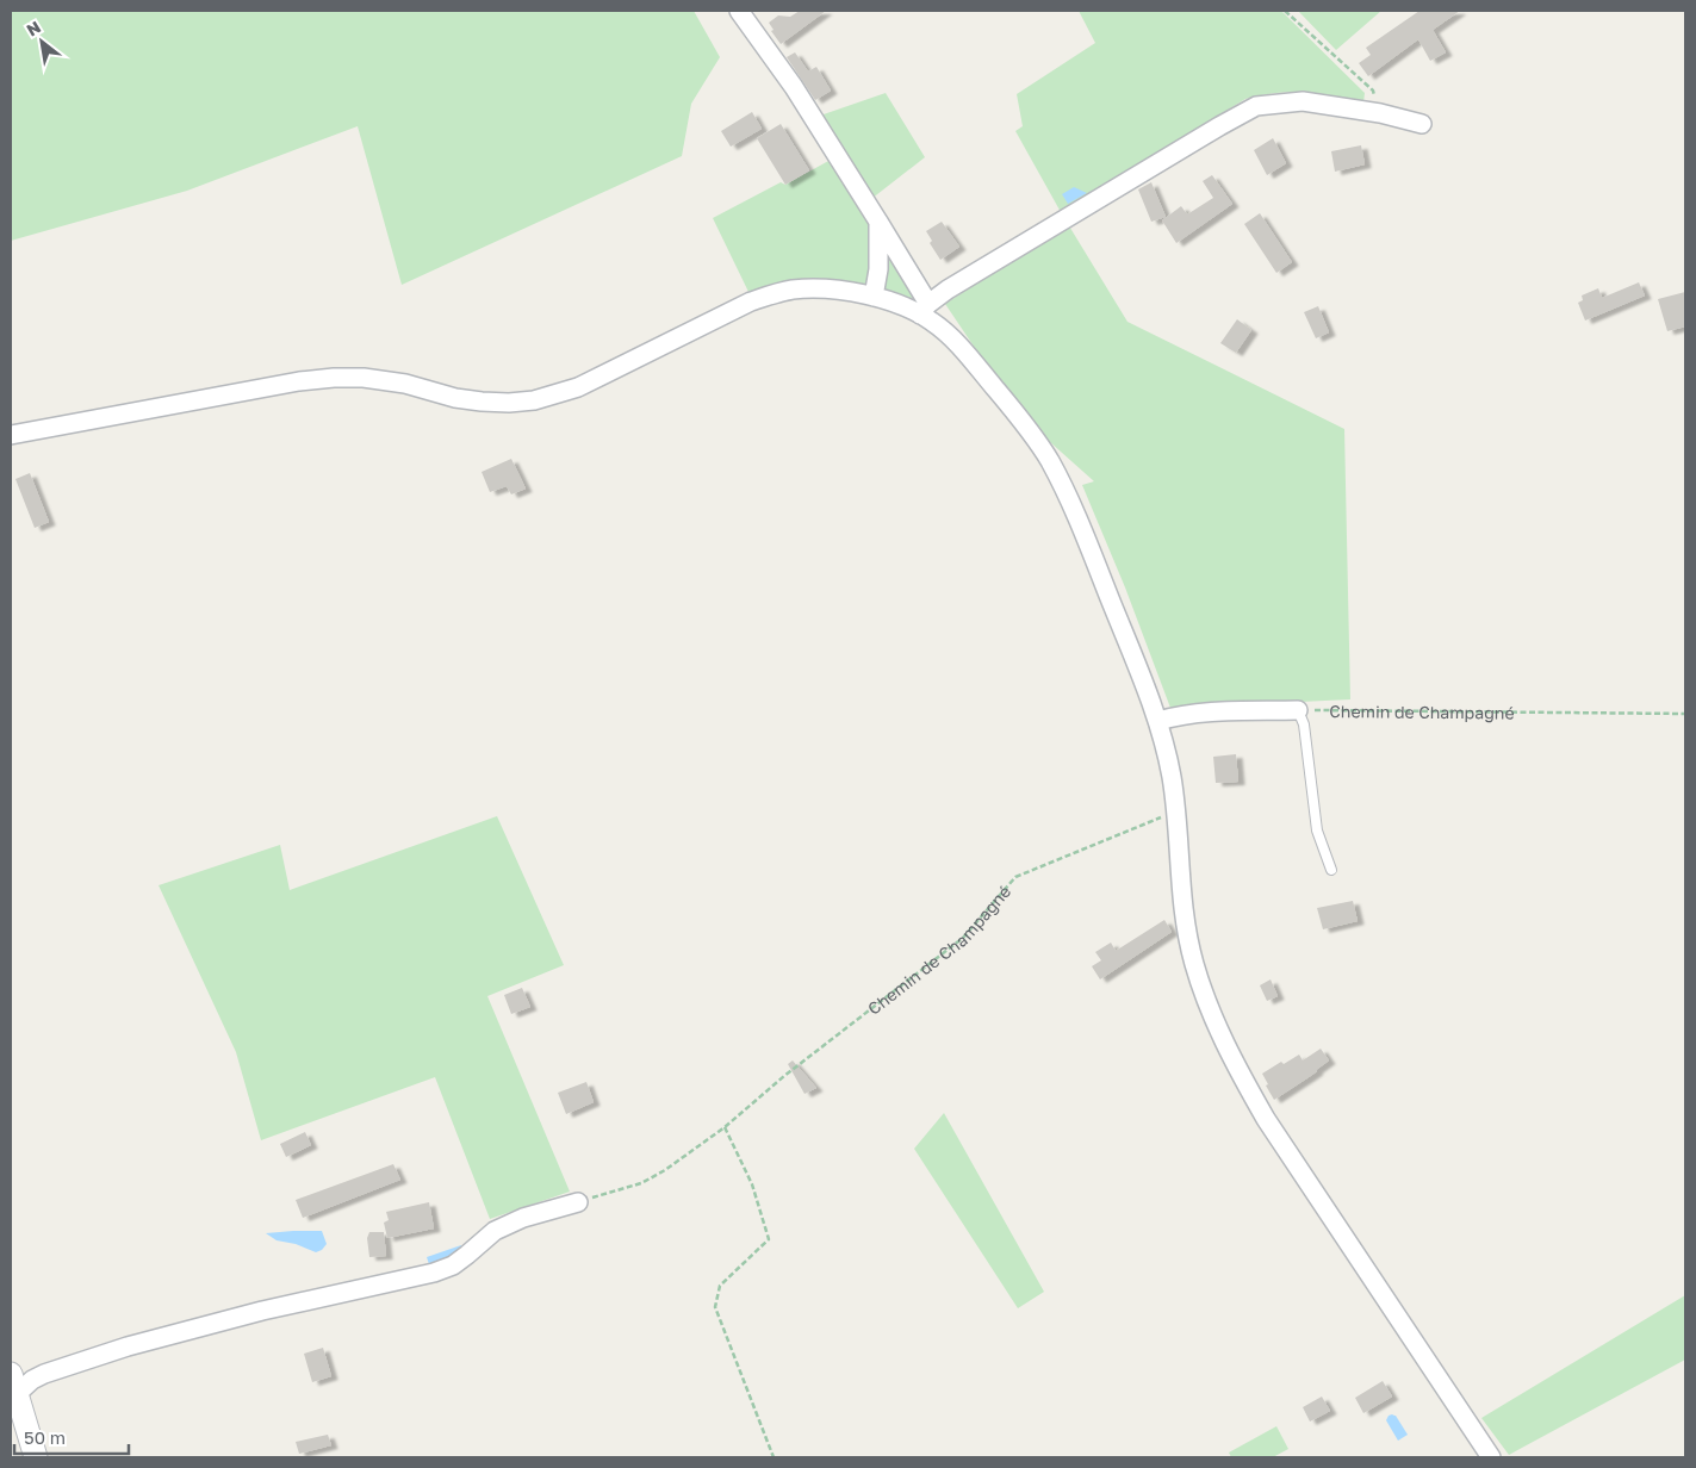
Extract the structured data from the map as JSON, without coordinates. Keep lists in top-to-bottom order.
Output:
{
  "streets": {
    "path": ["Chemin de Champagné"]
  },
  "scale_bar": "50 m",
  "north": "top left"
}
